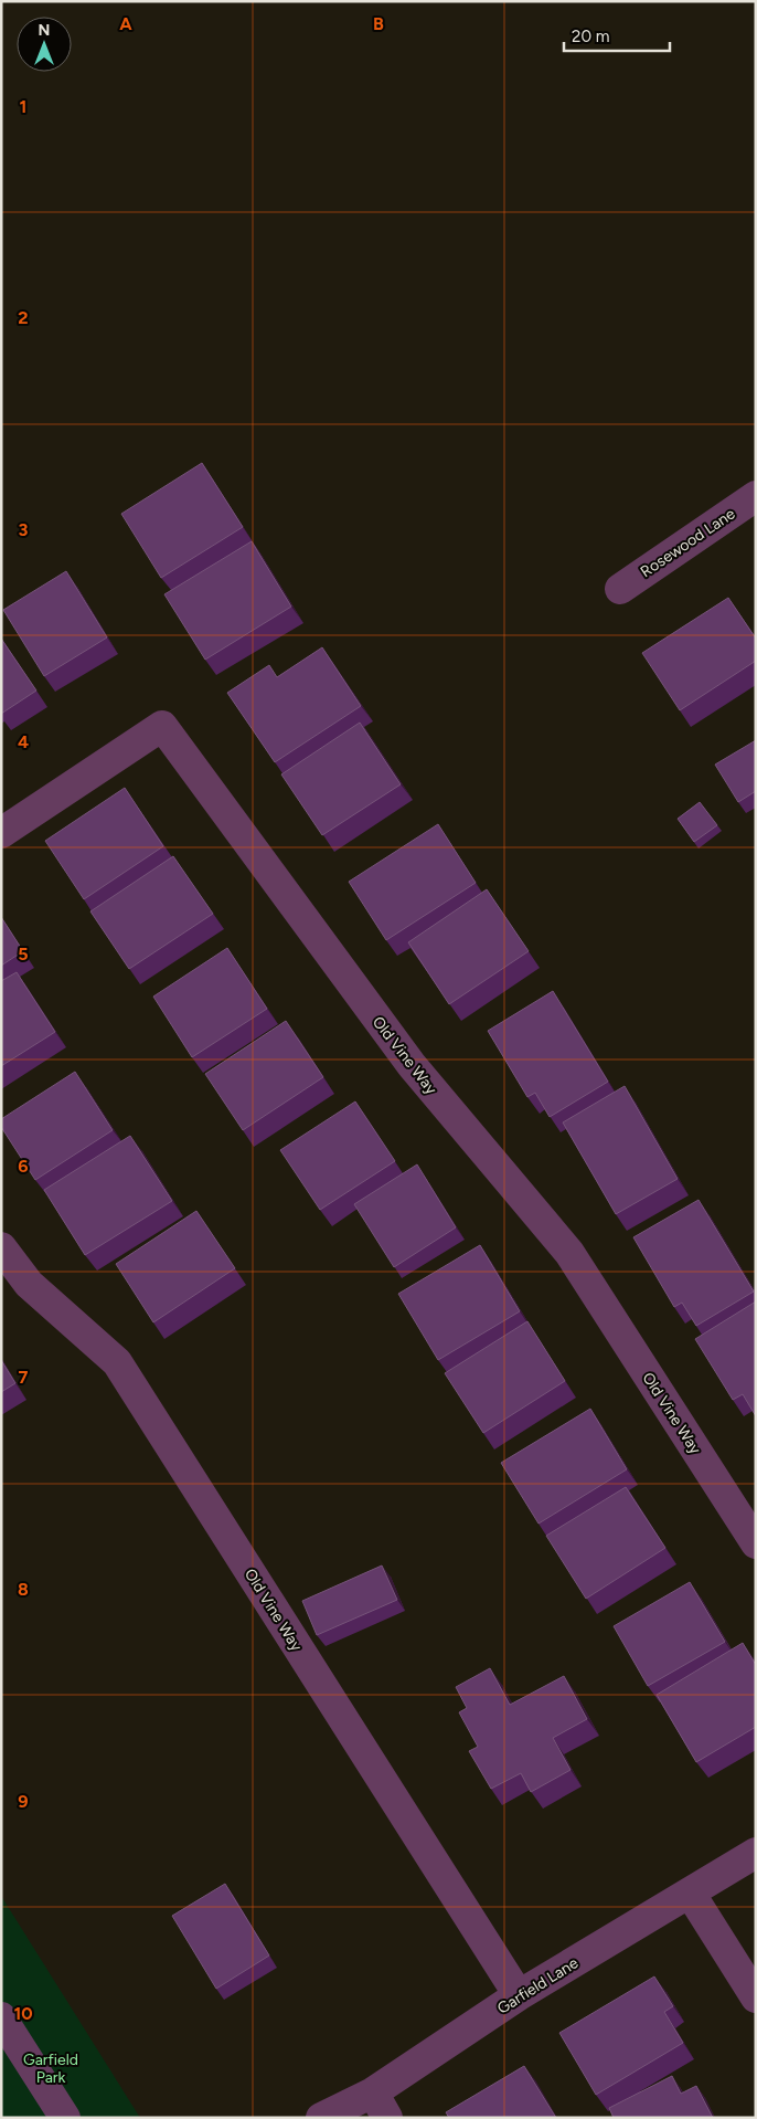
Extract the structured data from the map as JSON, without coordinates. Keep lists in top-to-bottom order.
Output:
{
  "streets": {
    "street": ["Rosewood Lane", "Old Vine Way", "Garfield Lane"]
  },
  "crossings": [
    ["Old Vine Way", "Garfield Lane"]
  ],
  "parks": ["Garfield Park"],
  "scale_bar": "20 m",
  "north": "top",
  "grid": {
    "columns": ["A", "B"],
    "rows": [
      "1",
      "2",
      "3",
      "4",
      "5",
      "6",
      "7",
      "8",
      "9",
      "10"
    ]
  }
}
